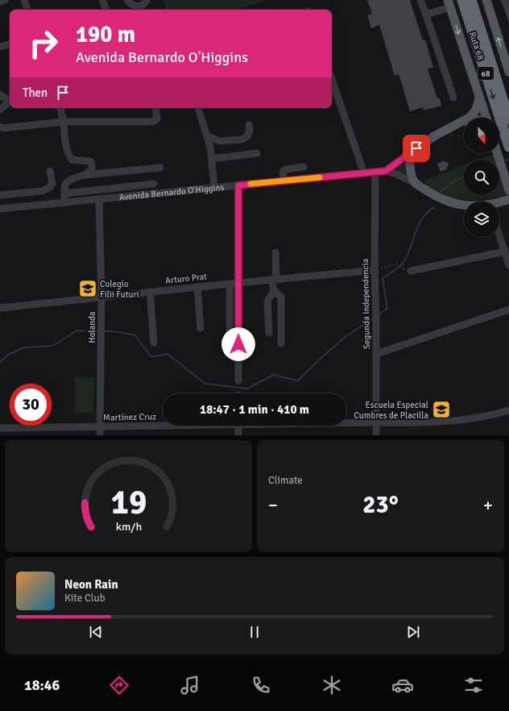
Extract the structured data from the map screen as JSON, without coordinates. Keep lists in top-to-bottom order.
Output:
{
  "streets": {
    "highway": ["Ruta 68", "68"],
    "main road": ["Avenida Bernardo O'Higgins"],
    "street": [
      "Arturo Prat",
      "Segunda Independencia",
      "Holanda",
      "Martínez Cruz"
    ]
  },
  "crossings": [
    ["Avenida Bernardo O'Higgins", "Segunda Independencia"],
    ["Avenida Bernardo O'Higgins", "Holanda"],
    ["Arturo Prat", "Segunda Independencia"],
    ["Arturo Prat", "Holanda"],
    ["Segunda Independencia", "Martínez Cruz"],
    ["Holanda", "Martínez Cruz"]
  ],
  "places": {
    "school or university": ["Colegio Filii Futuri", "Escuela Especial Cumbres de Placilla"]
  },
  "north": "bottom right",
  "page": {
    "turn": ["190 m", "Avenida Bernardo O'Higgins"],
    "then": "Then",
    "limit": "30",
    "trip": "18:47 · 1 min · 410 m",
    "tile": "Climate",
    "heat": ["−", "23°", "+"],
    "song": ["Neon Rain", "Kite Club"],
    "tabs": "18:46",
    "gauge": ["19", "km/h"]
  }
}
